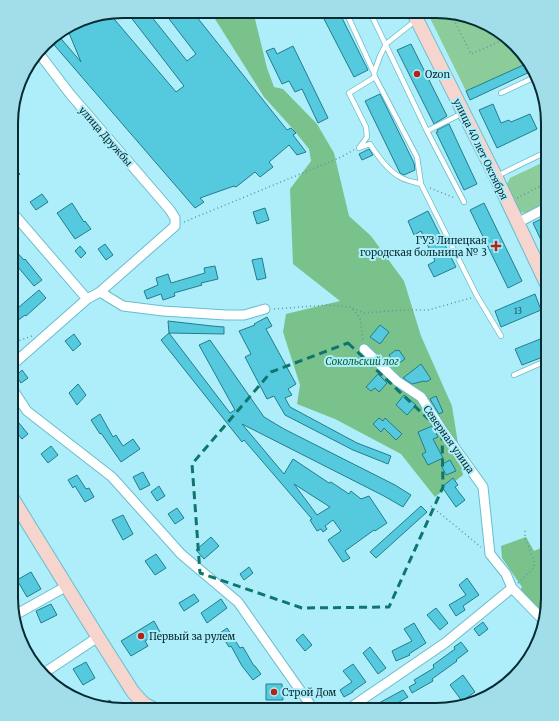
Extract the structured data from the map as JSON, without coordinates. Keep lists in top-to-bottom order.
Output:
{
  "streets": {
    "street": ["улица Дружбы", "улица 40 лет Октября", "Северная улица"]
  },
  "parks": ["Сокольский лог"],
  "places": {
    "other": ["Ozon", "Первый за рулем", "Строй Дом"],
    "health": ["ГУЗ Липецкая городская больница № 3"]
  },
  "house_numbers": ["13"]
}
